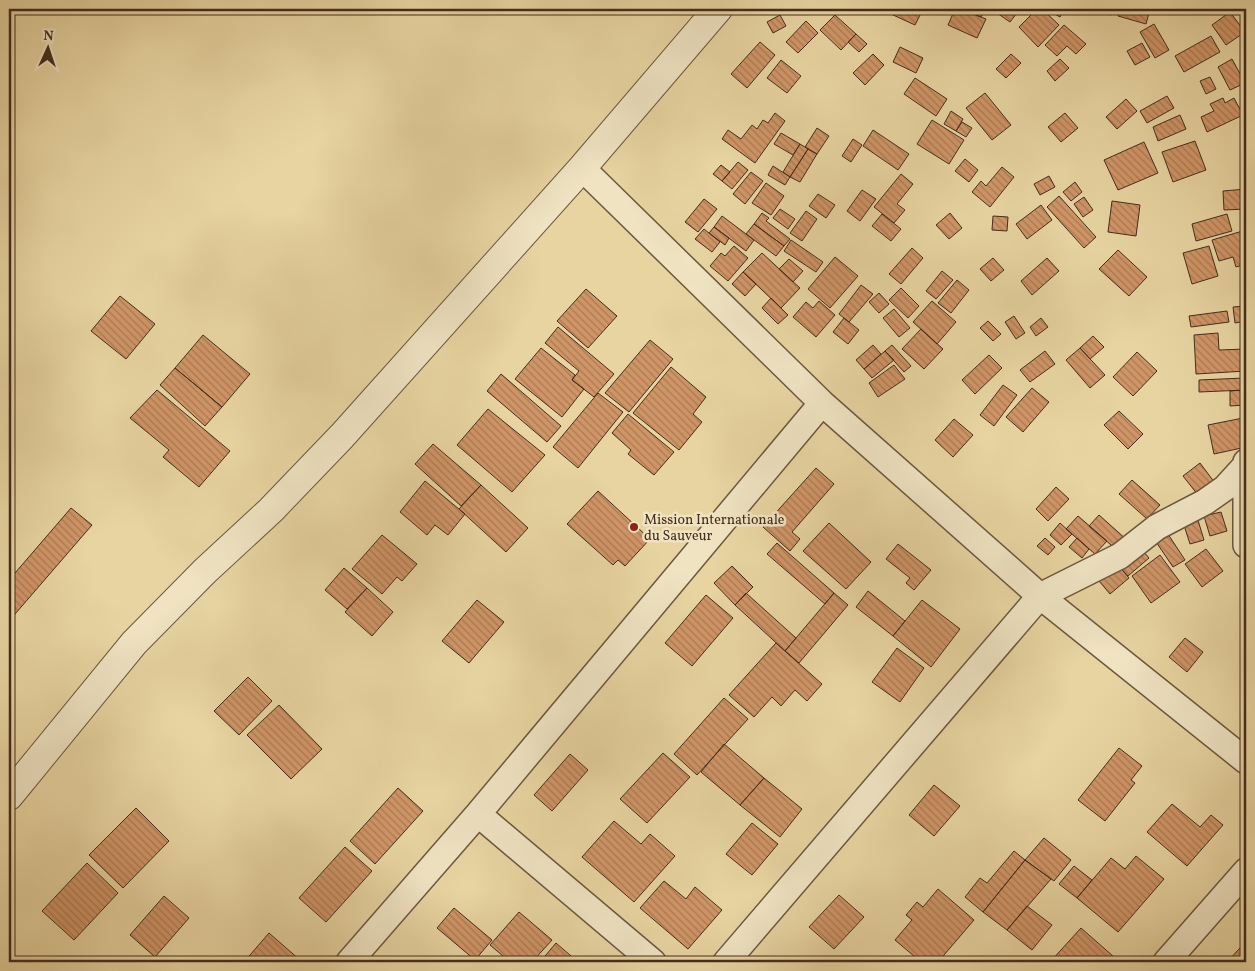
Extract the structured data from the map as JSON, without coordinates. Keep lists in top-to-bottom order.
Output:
{
  "places": ["Mission Internationale du Sauveur"],
  "north": "top"
}
